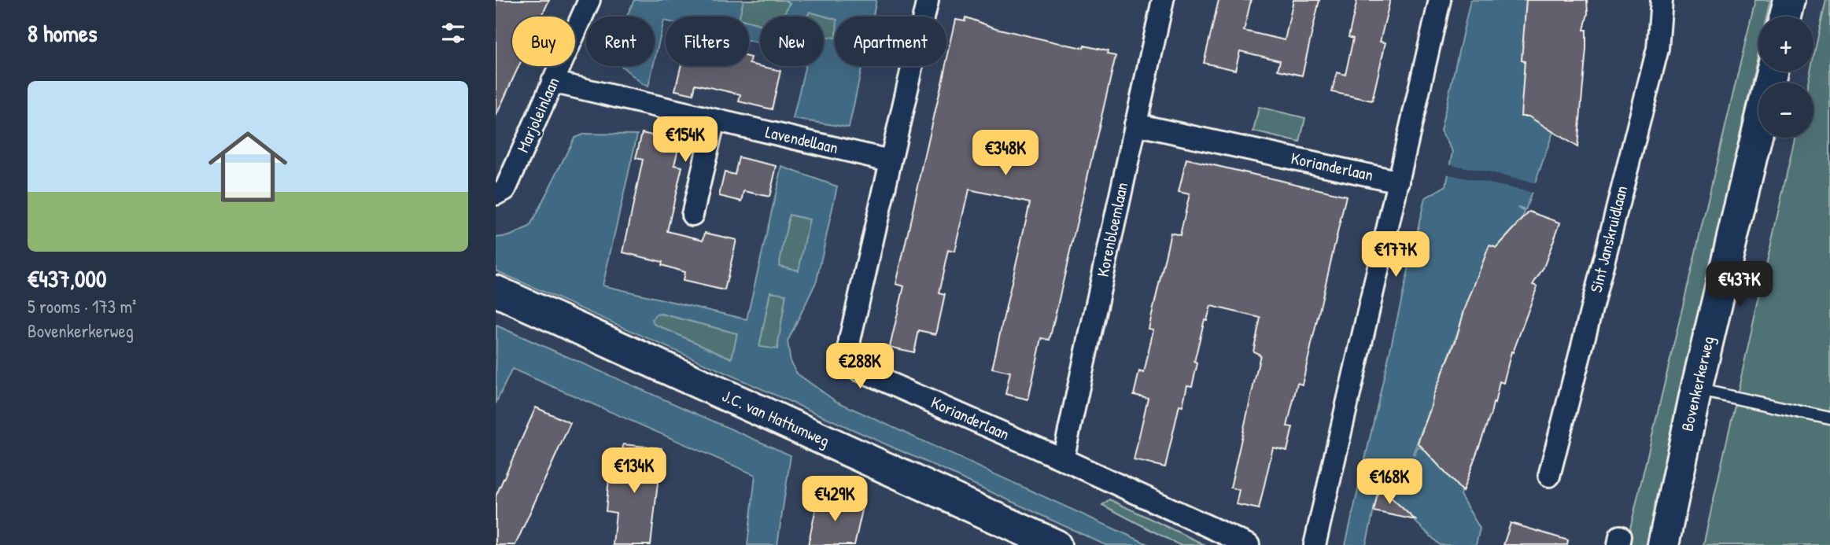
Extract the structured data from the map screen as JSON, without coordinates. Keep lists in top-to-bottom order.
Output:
{
  "streets": {
    "street": [
      "Marjoleinlaan",
      "Lavendellaan",
      "Korianderlaan",
      "Korenbloemlaan",
      "Sint Janskruidlaan",
      "Bovenkerkerweg",
      "J.C. van Hattumweg"
    ]
  },
  "crossings": [
    ["Marjoleinlaan", "Lavendellaan"],
    ["Lavendellaan", "Korianderlaan"],
    ["Korianderlaan", "Korenbloemlaan"]
  ],
  "page": {
    "heading": "8 homes",
    "map_buttons": ["+", "−"],
    "chip": [
      "Buy",
      "Rent",
      "Filters",
      "New",
      "Apartment"
    ],
    "list": [
      {
        "name": "€437,000",
        "note": "5 rooms · 173 m² · Bovenkerkerweg"
      }
    ],
    "price": [
      "€154K",
      "€348K",
      "€177K",
      "€437K",
      "€288K",
      "€134K",
      "€168K",
      "€429K"
    ]
  }
}
